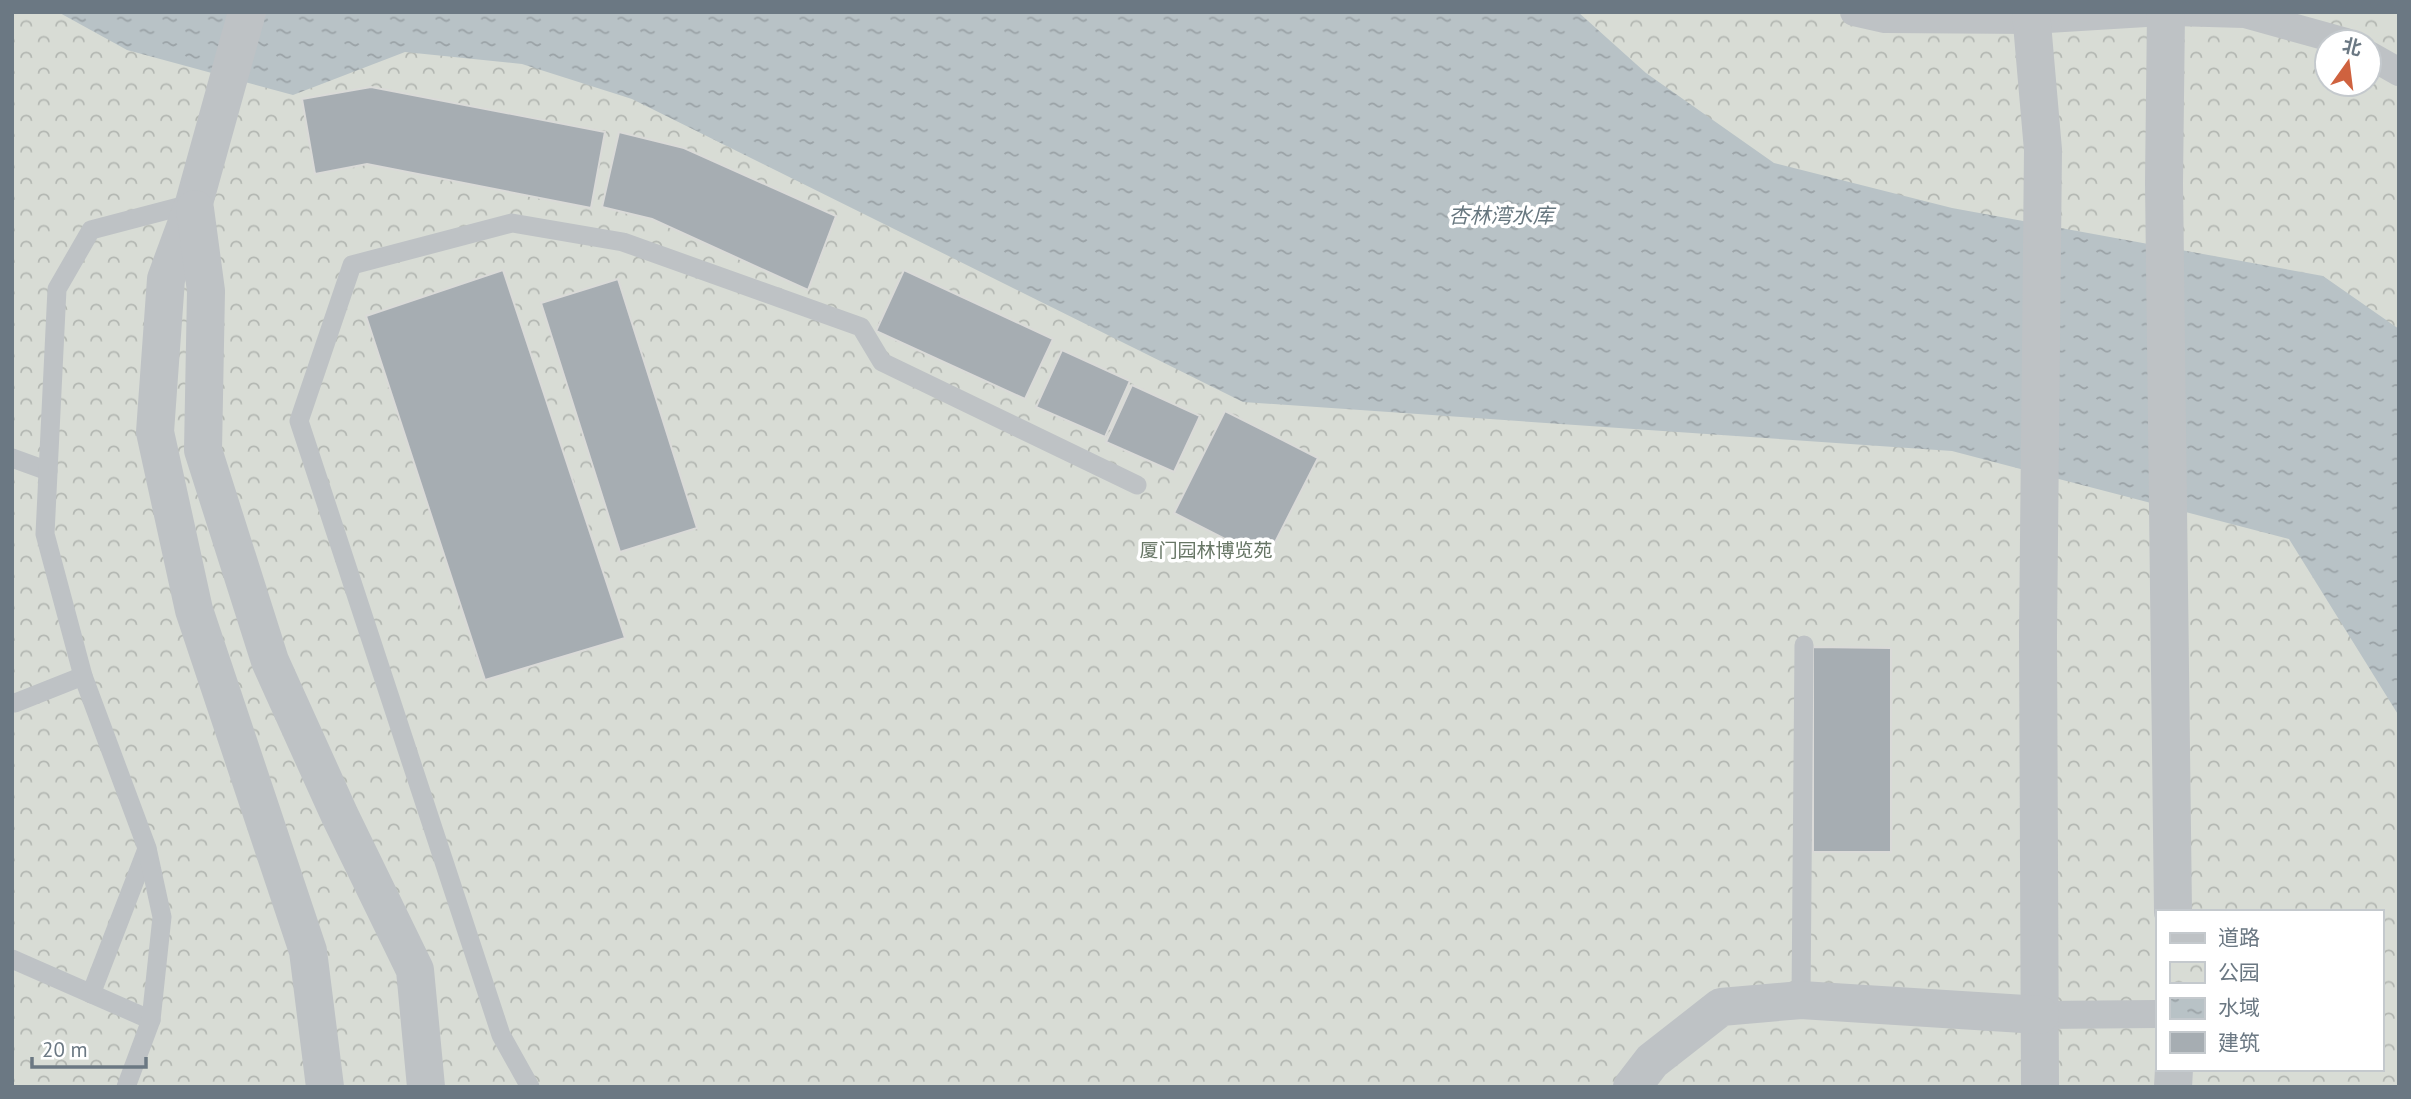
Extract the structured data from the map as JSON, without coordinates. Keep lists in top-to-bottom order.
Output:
{
  "water": ["杏林湾水库"],
  "parks": ["厦门园林博览苑"],
  "legend": [
    "道路",
    "公园",
    "水域",
    "建筑"
  ],
  "scale_bar": "20 m",
  "north": "top"
}
